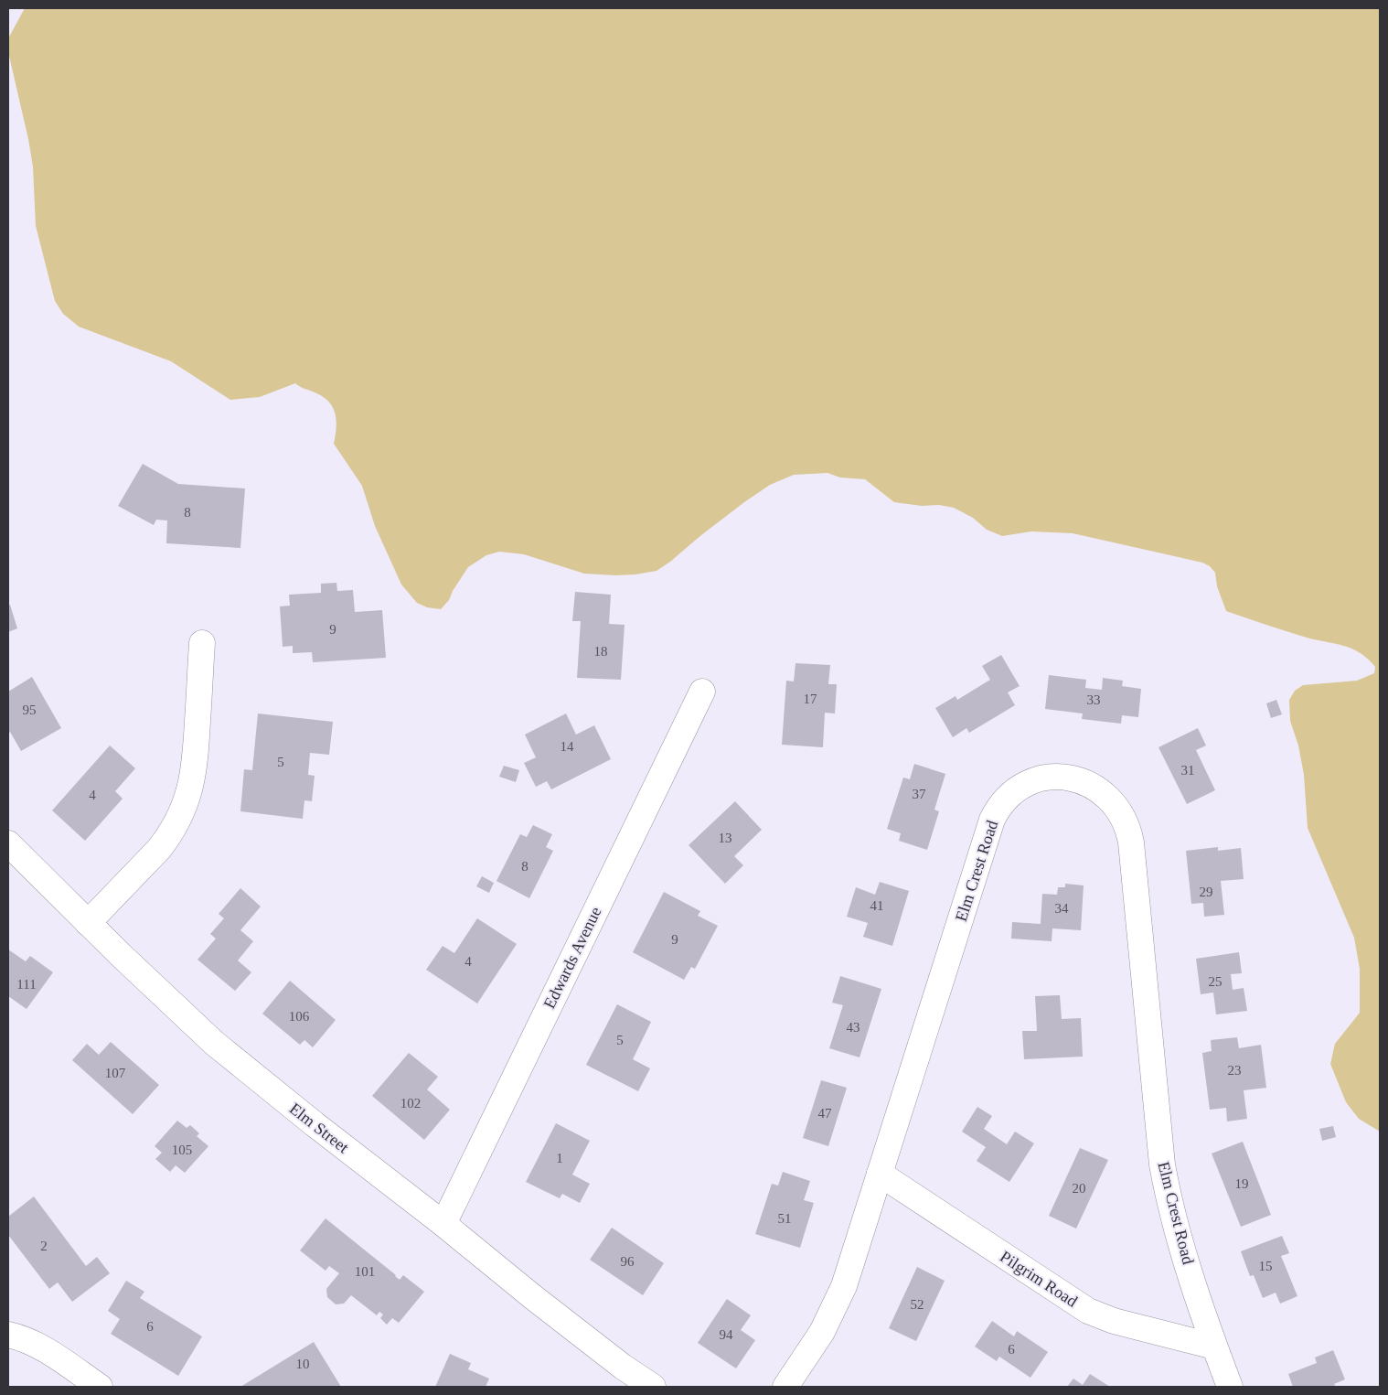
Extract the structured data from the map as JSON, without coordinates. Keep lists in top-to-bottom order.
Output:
{
  "streets": {
    "street": [
      "Elm Crest Road",
      "Edwards Avenue",
      "Elm Street",
      "Pilgrim Road"
    ]
  },
  "crossings": [
    ["Elm Crest Road", "Pilgrim Road"],
    ["Edwards Avenue", "Elm Street"]
  ],
  "house_numbers": [
    "8",
    "9",
    "18",
    "17",
    "33",
    "95",
    "14",
    "5",
    "31",
    "37",
    "4",
    "13",
    "8",
    "29",
    "41",
    "34",
    "9",
    "4",
    "25",
    "111",
    "106",
    "43",
    "5",
    "23",
    "107",
    "102",
    "47",
    "105",
    "1",
    "19",
    "20",
    "51",
    "2",
    "96",
    "15",
    "101",
    "52",
    "6",
    "94",
    "6",
    "10"
  ]
}
